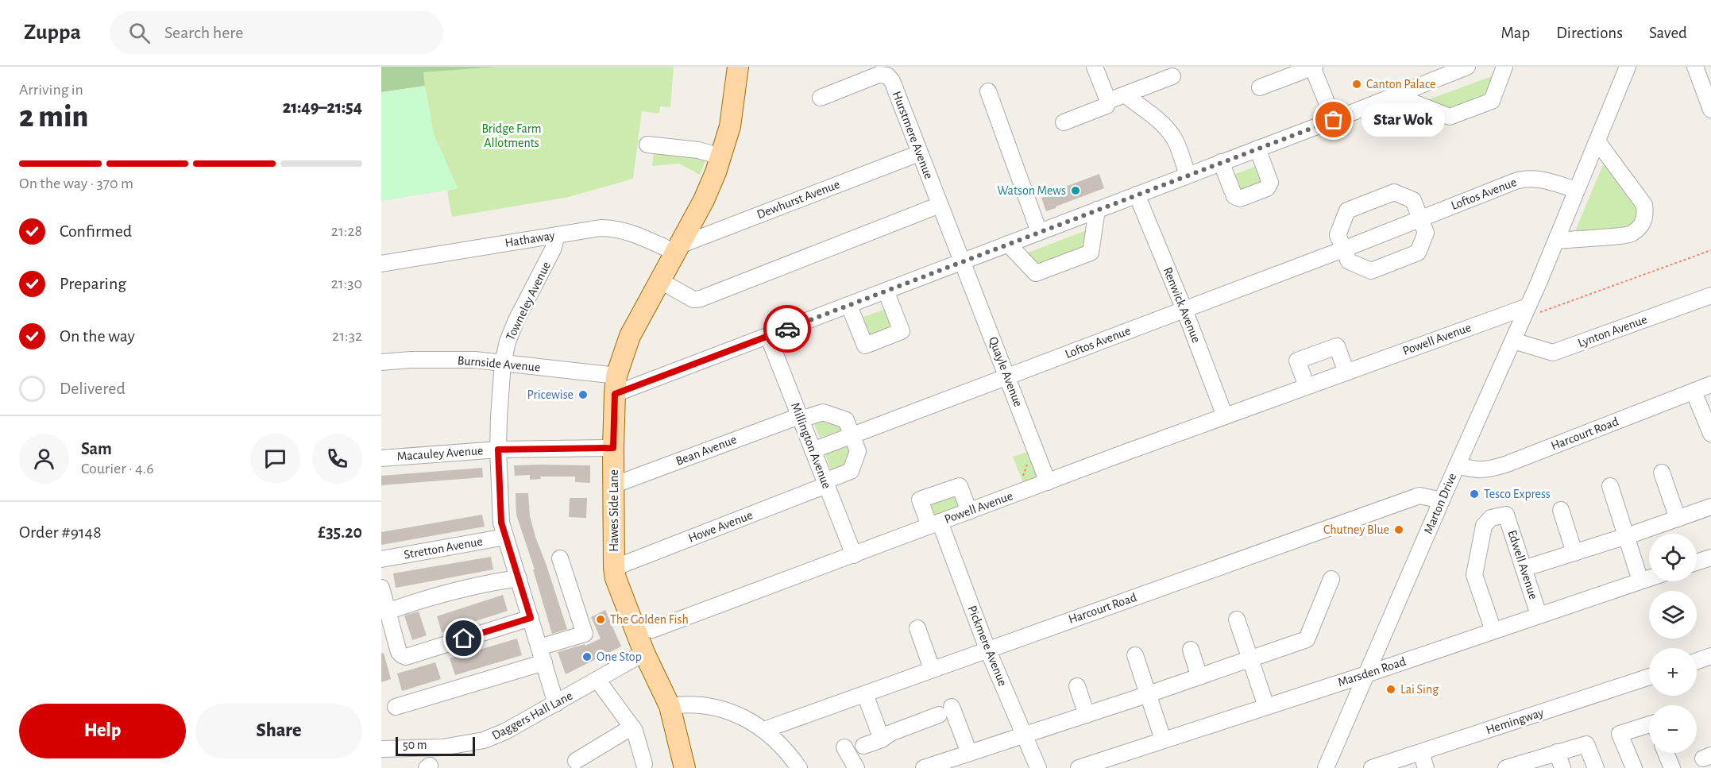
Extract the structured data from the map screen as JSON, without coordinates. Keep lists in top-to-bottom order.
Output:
{
  "streets": {
    "main road": ["Hawes Side Lane"],
    "street": [
      "Hurstmere Avenue",
      "Loftos Avenue",
      "Dewhurst Avenue",
      "Hathaway",
      "Towneley Avenue",
      "Renwick Avenue",
      "Lynton Avenue",
      "Powell Avenue",
      "Burnside Avenue",
      "Quayle Avenue",
      "Harcourt Road",
      "Millington Avenue",
      "Bean Avenue",
      "Macauley Avenue",
      "Marton Drive",
      "Howe Avenue",
      "Stretton Avenue",
      "Edwell Avenue",
      "Pickmere Avenue",
      "Marsden Road",
      "Daggers Hall Lane",
      "Hemingway"
    ]
  },
  "crossings": [
    ["Hurstmere Avenue", "Dewhurst Avenue"],
    ["Hurstmere Avenue", "Quayle Avenue"],
    ["Loftos Avenue", "Renwick Avenue"],
    ["Loftos Avenue", "Quayle Avenue"],
    ["Loftos Avenue", "Millington Avenue"],
    ["Loftos Avenue", "Marton Drive"],
    ["Dewhurst Avenue", "Hathaway"],
    ["Dewhurst Avenue", "Hawes Side Lane"],
    ["Hathaway", "Towneley Avenue"],
    ["Hathaway", "Hawes Side Lane"],
    ["Towneley Avenue", "Burnside Avenue"],
    ["Towneley Avenue", "Macauley Avenue"],
    ["Towneley Avenue", "Stretton Avenue"],
    ["Towneley Avenue", "Daggers Hall Lane"],
    ["Renwick Avenue", "Powell Avenue"],
    ["Lynton Avenue", "Marton Drive"],
    ["Powell Avenue", "Quayle Avenue"],
    ["Powell Avenue", "Millington Avenue"],
    ["Powell Avenue", "Marton Drive"],
    ["Powell Avenue", "Pickmere Avenue"],
    ["Burnside Avenue", "Hawes Side Lane"],
    ["Harcourt Road", "Marton Drive"],
    ["Harcourt Road", "Pickmere Avenue"],
    ["Millington Avenue", "Bean Avenue"],
    ["Millington Avenue", "Howe Avenue"],
    ["Bean Avenue", "Hawes Side Lane"],
    ["Macauley Avenue", "Hawes Side Lane"],
    ["Marton Drive", "Marsden Road"],
    ["Hawes Side Lane", "Howe Avenue"],
    ["Hawes Side Lane", "Daggers Hall Lane"],
    ["Edwell Avenue", "Marsden Road"]
  ],
  "parks": ["Bridge Farm Allotments"],
  "places": [
    "Canton Palace",
    "Star Wok",
    "Watson Mews",
    "Pricewise",
    "Tesco Express",
    "Chutney Blue",
    "The Golden Fish",
    "One Stop",
    "Lai Sing"
  ],
  "scale_bar": "50 m",
  "page": {
    "header": "Zuppa",
    "search": "Search here",
    "nav": ["Map", "Directions", "Saved"],
    "heading": ["2 min", "Arriving in", "21:49–21:54"],
    "panel": [
      "Sam",
      "Courier · 4.6",
      "Order #9148",
      "£35.20"
    ],
    "bubble": "Star Wok",
    "bar": "On the way · 370 m",
    "list": [
      ["Confirmed", "21:28"],
      ["Preparing", "21:30"],
      ["On the way", "21:32"],
      "Delivered"
    ],
    "map_buttons": ["+", "−"],
    "buttons": ["Help", "Share"],
    "scale": "50 m"
  }
}
